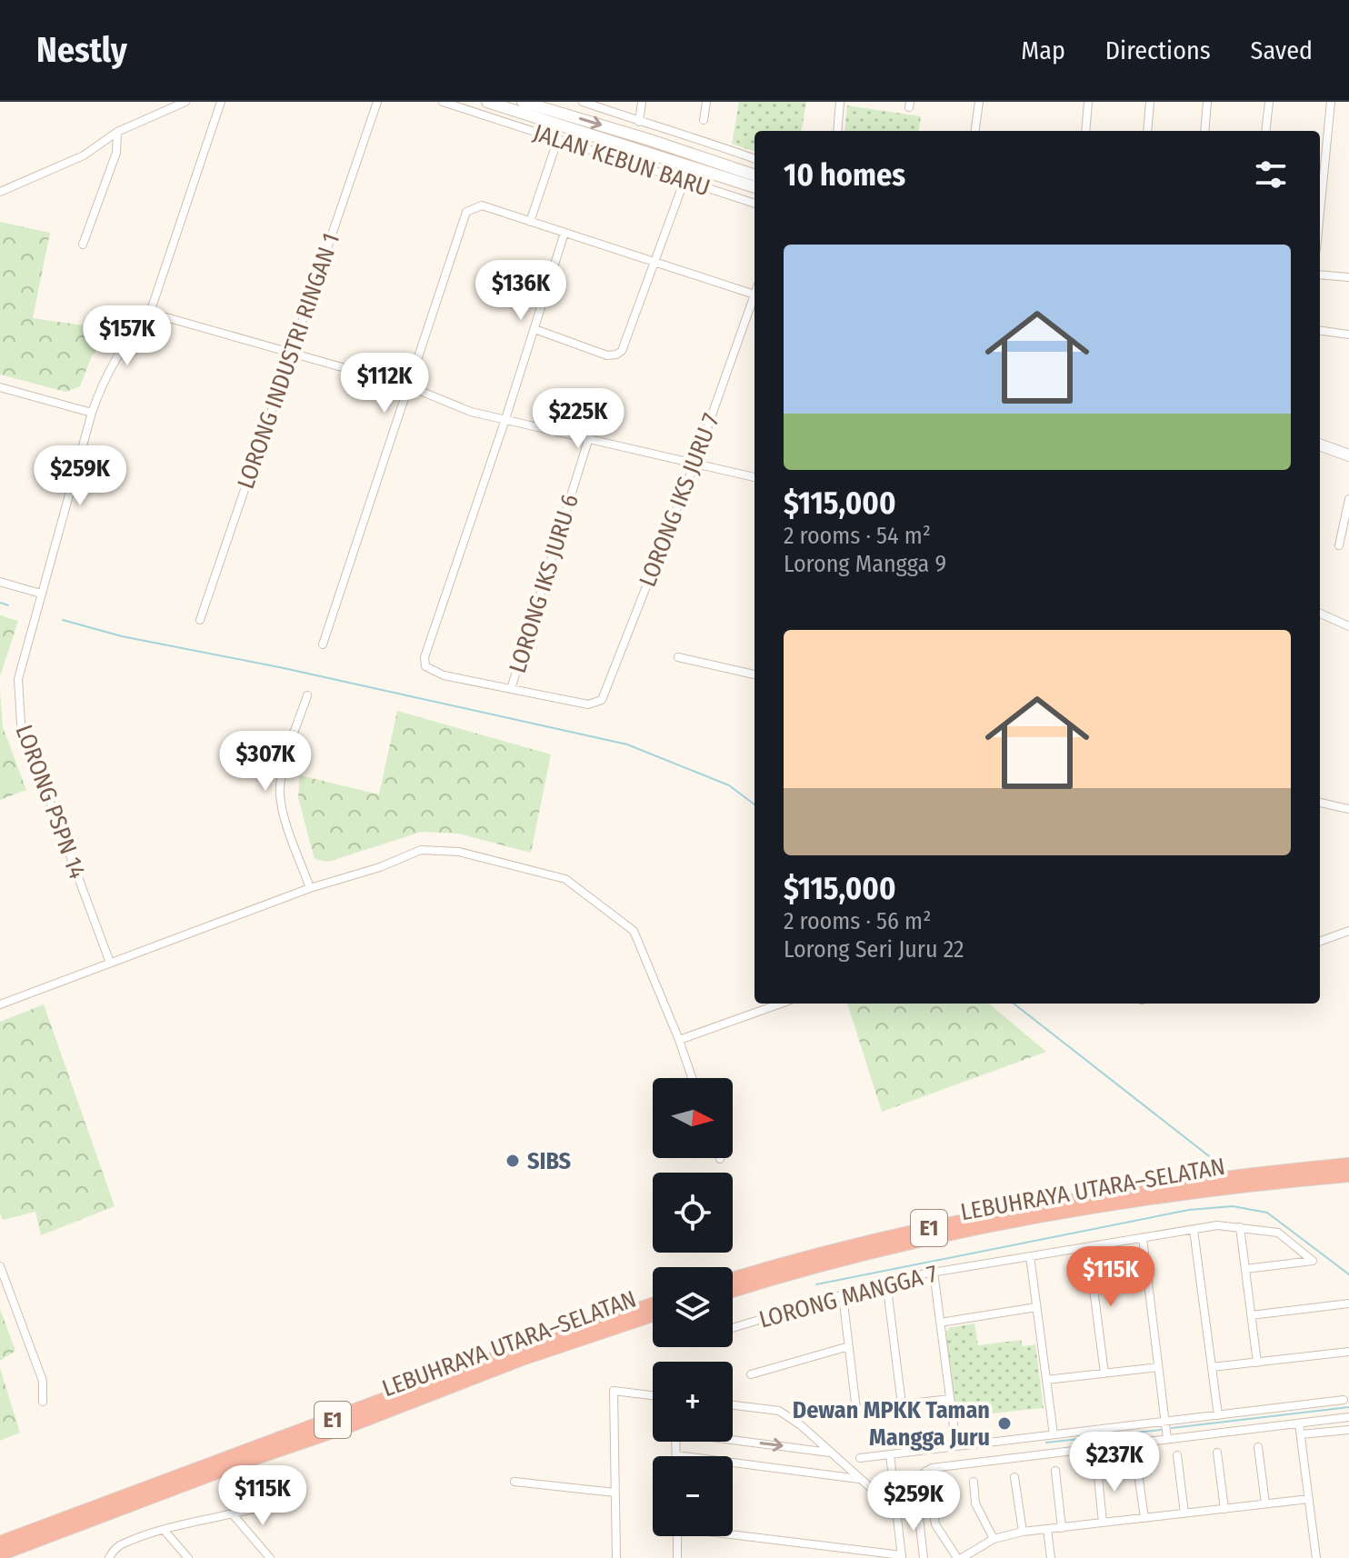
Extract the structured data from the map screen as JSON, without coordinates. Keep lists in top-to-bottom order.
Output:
{
  "streets": {
    "highway": ["LEBUHRAYA UTARA–SELATAN", "E1"],
    "street": [
      "JALAN KEBUN BARU",
      "LORONG INDUSTRI RINGAN 1",
      "LORONG IKS JURU 7",
      "LORONG IKS JURU 6",
      "LORONG PSPN 14",
      "LORONG MANGGA 7"
    ]
  },
  "crossings": [
    ["LORONG IKS JURU 7", "LORONG IKS JURU 6"]
  ],
  "places": ["SIBS", "Dewan MPKK Taman Mangga Juru"],
  "north": "right",
  "page": {
    "header": "Nestly",
    "nav": ["Map", "Directions", "Saved"],
    "heading": "10 homes",
    "list": [
      {
        "name": "$115,000",
        "note": "2 rooms · 54 m² · Lorong Mangga 9"
      },
      {
        "name": "$115,000",
        "note": "2 rooms · 56 m² · Lorong Seri Juru 22"
      }
    ],
    "price": [
      "$136K",
      "$157K",
      "$112K",
      "$225K",
      "$259K",
      "$307K",
      "$115K",
      "$237K",
      "$115K",
      "$259K"
    ],
    "map_buttons": ["+", "−"]
  }
}
